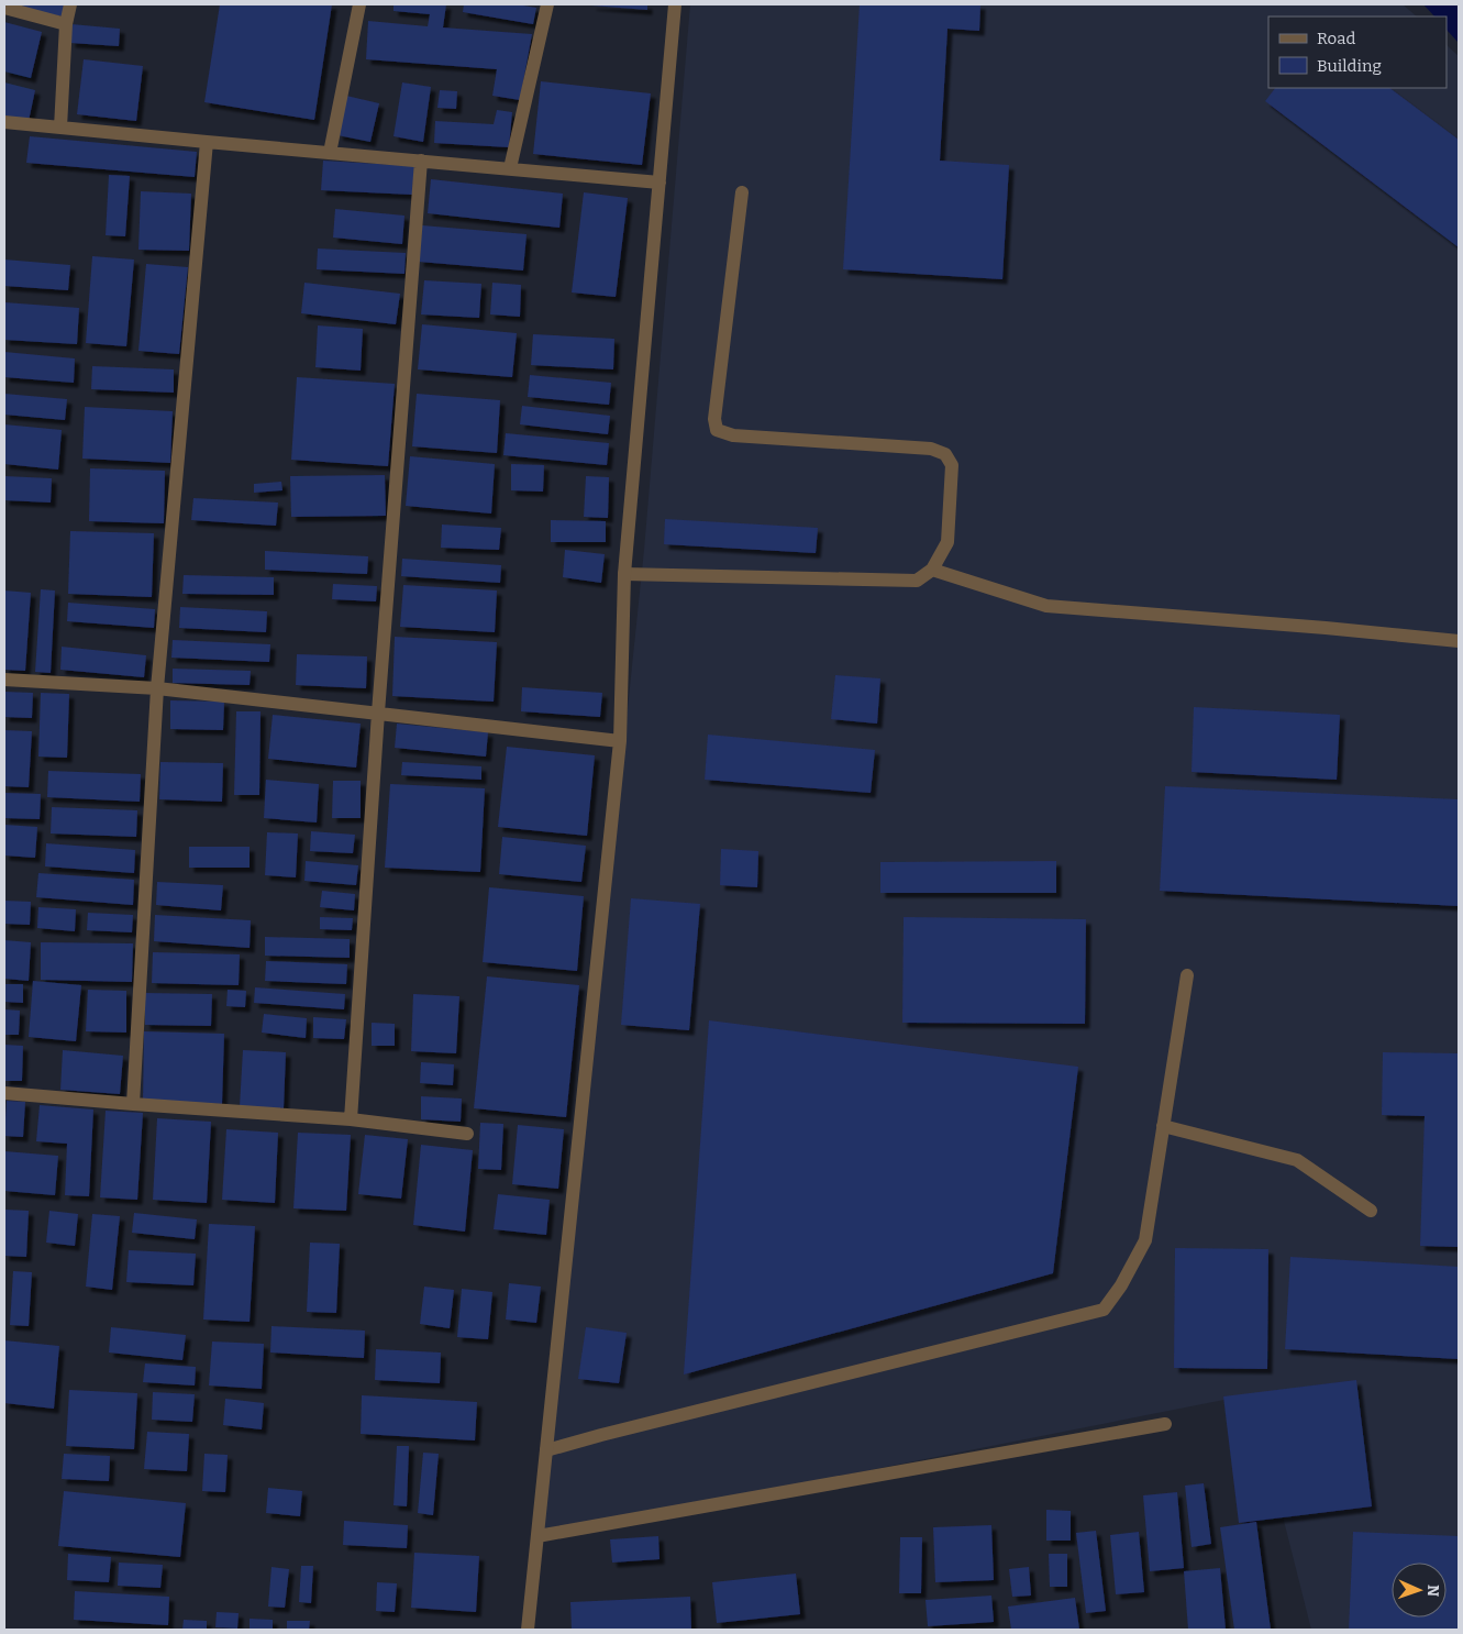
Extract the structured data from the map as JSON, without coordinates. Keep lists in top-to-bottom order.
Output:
{
  "legend": ["Road", "Building"],
  "north": "right"
}
